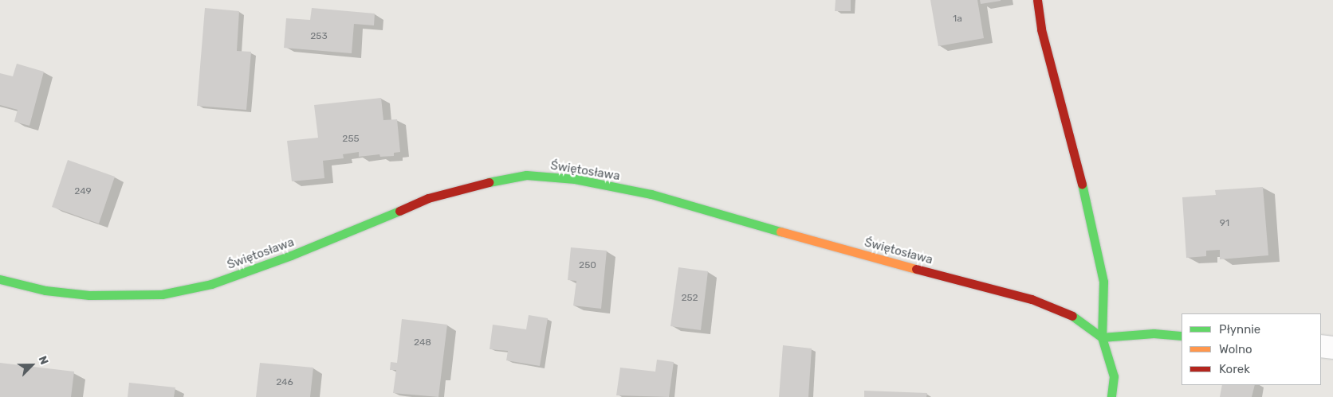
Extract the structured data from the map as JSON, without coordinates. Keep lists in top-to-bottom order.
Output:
{
  "streets": {
    "street": ["Świętosława"]
  },
  "house_numbers": [
    "1a",
    "253",
    "255",
    "249",
    "91",
    "250",
    "252",
    "248",
    "246"
  ],
  "legend": ["Płynnie", "Wolno", "Korek"],
  "north": "top right"
}
